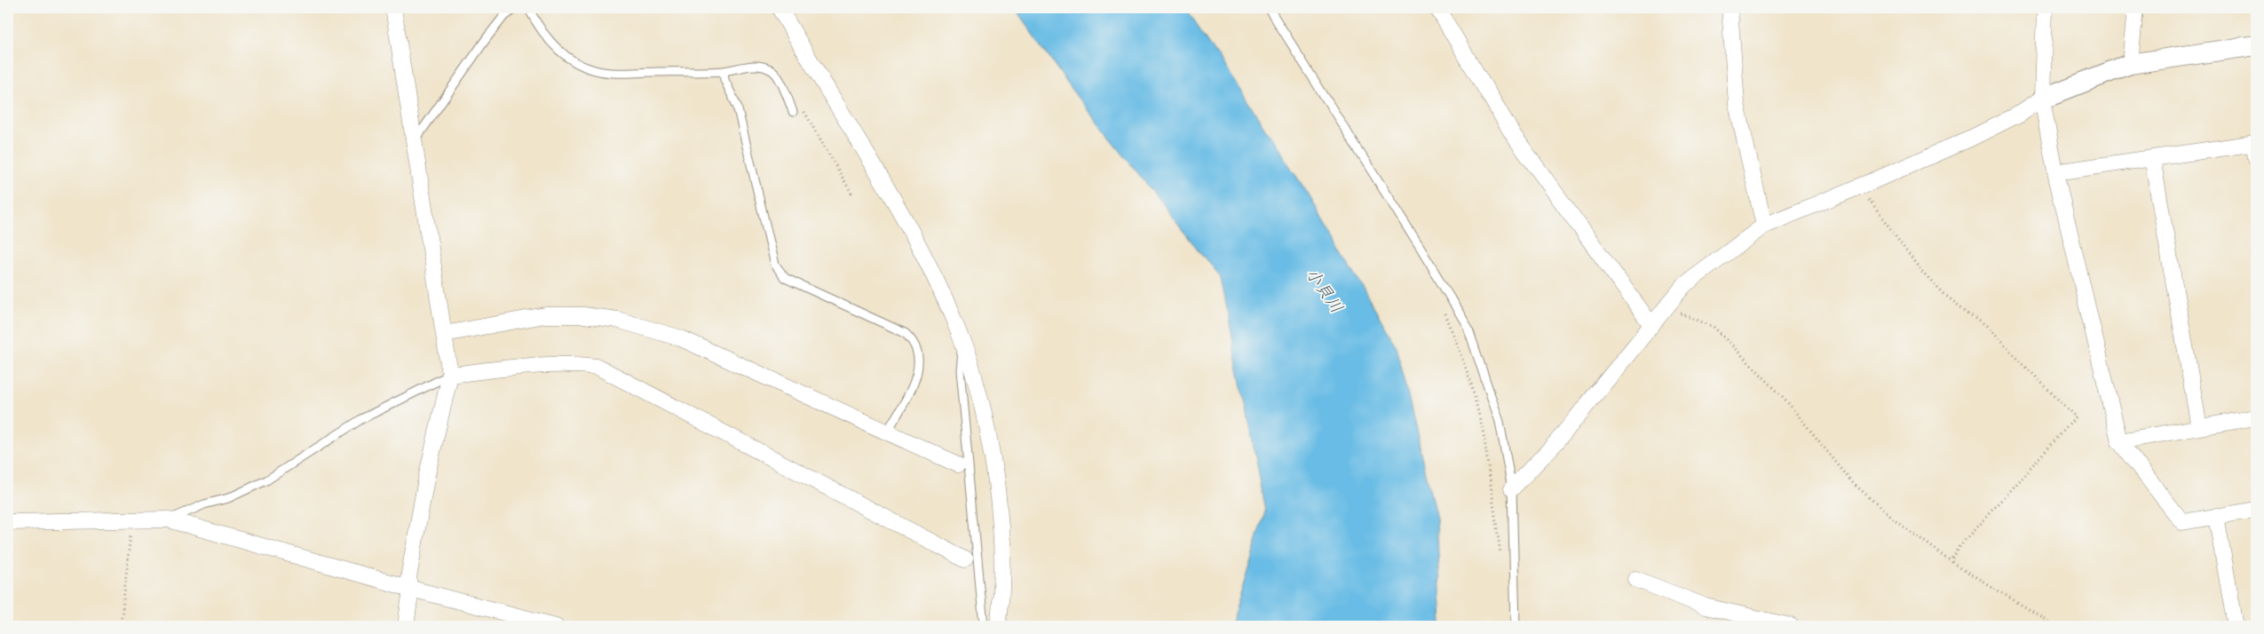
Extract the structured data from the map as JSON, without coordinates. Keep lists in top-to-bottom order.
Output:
{
  "water": ["小貝川"]
}
